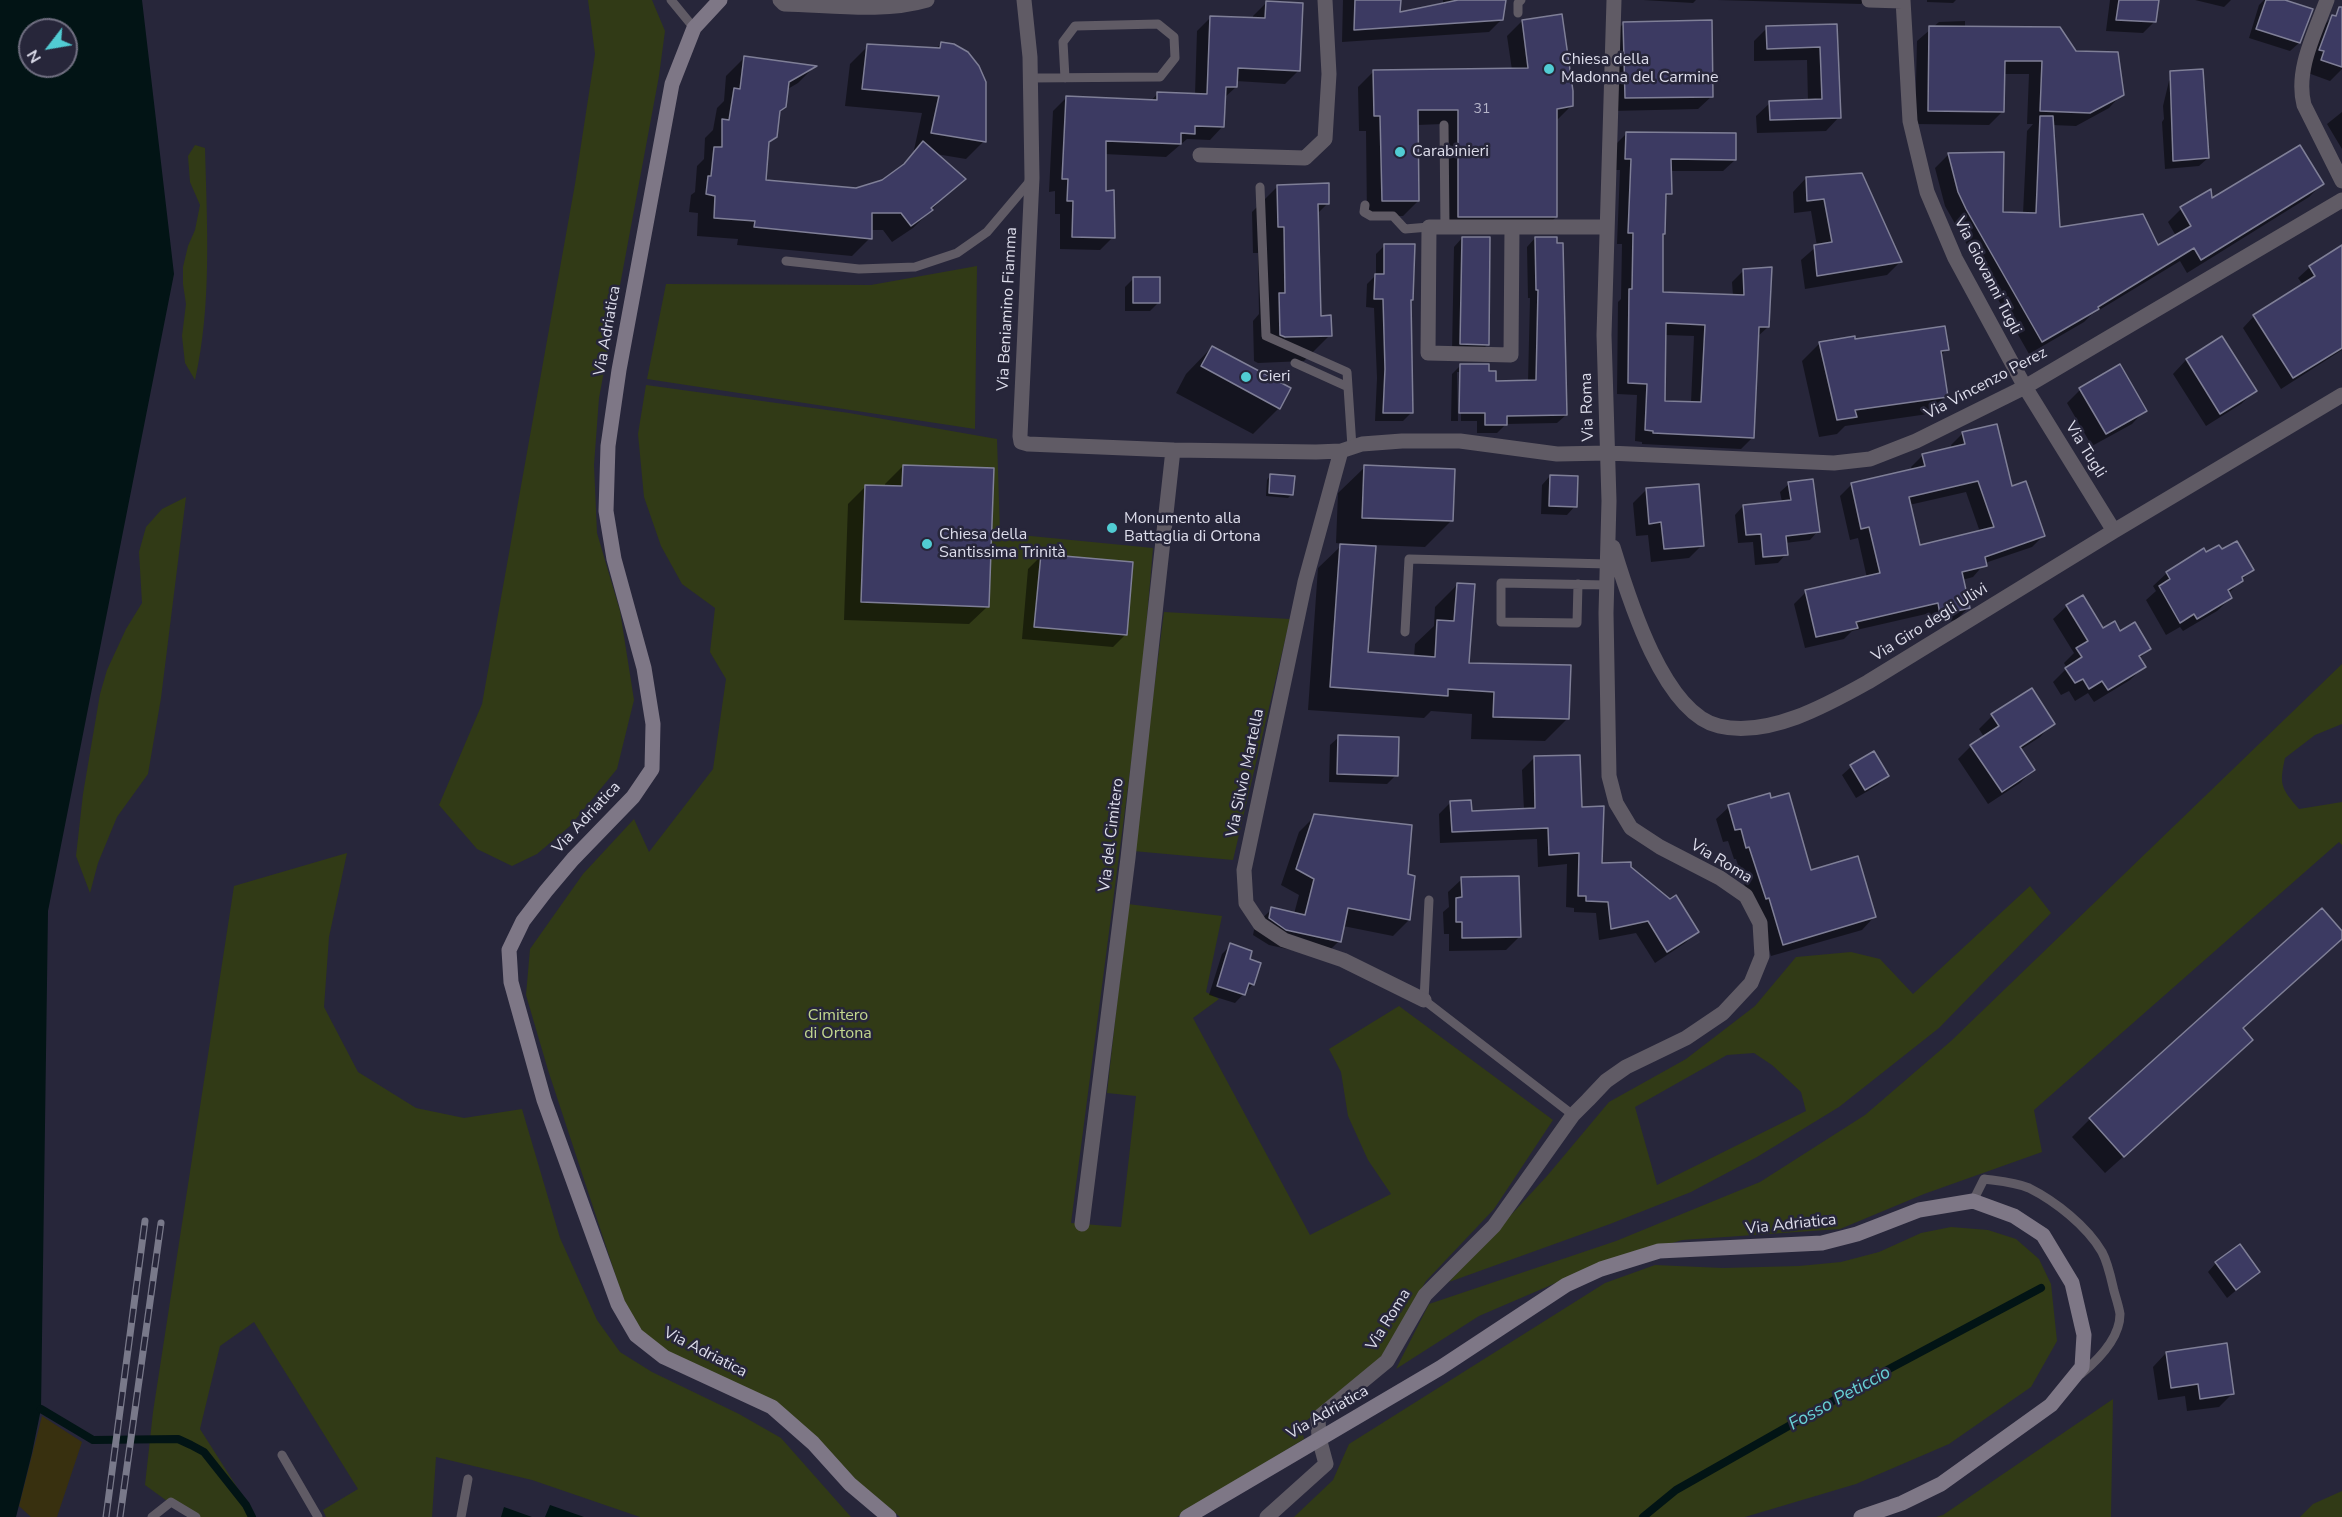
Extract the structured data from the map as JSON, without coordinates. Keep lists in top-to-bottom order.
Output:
{
  "streets": {
    "main road": ["Via Adriatica"],
    "street": [
      "Via Giovanni Tugli",
      "Via Beniamino Fiamma",
      "Via Vincenzo Perez",
      "Via Roma",
      "Via Tugli",
      "Via Giro degli Ulivi",
      "Via Silvio Martella",
      "Via del Cimitero"
    ]
  },
  "crossings": [
    ["Via Giovanni Tugli", "Via Vincenzo Perez"],
    ["Via Giovanni Tugli", "Via Tugli"],
    ["Via Beniamino Fiamma", "Via del Cimitero"],
    ["Via Adriatica", "Via Roma"],
    ["Via Vincenzo Perez", "Via Roma"],
    ["Via Vincenzo Perez", "Via Tugli"],
    ["Via Roma", "Via Giro degli Ulivi"],
    ["Via Tugli", "Via Giro degli Ulivi"]
  ],
  "water": ["Fosso Peticcio"],
  "parks": ["Cimitero di Ortona"],
  "places": [
    "Chiesa della Madonna del Carmine",
    "Carabinieri",
    "Cieri",
    "Monumento alla Battaglia di Ortona",
    "Chiesa della Santissima Trinità"
  ],
  "house_numbers": ["31"],
  "north": "bottom left"
}
